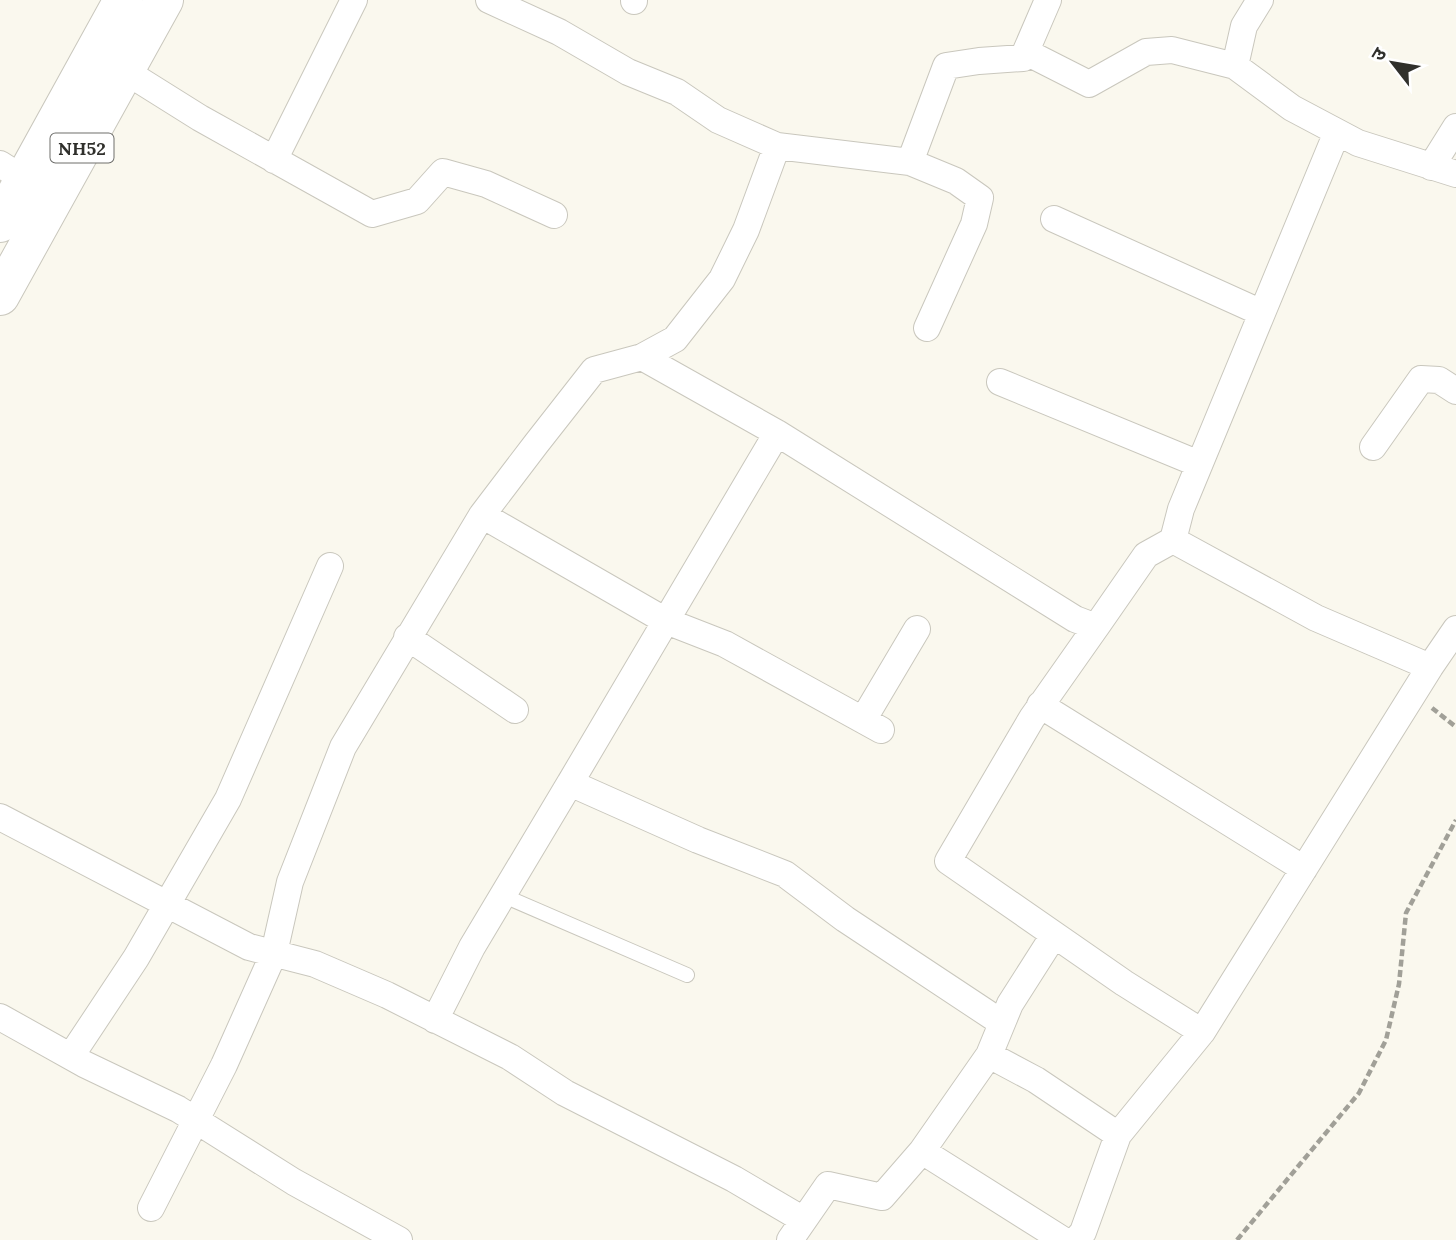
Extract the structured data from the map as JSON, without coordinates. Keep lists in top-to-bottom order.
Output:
{
  "streets": {
    "highway": ["NH52"]
  },
  "north": "top left"
}
